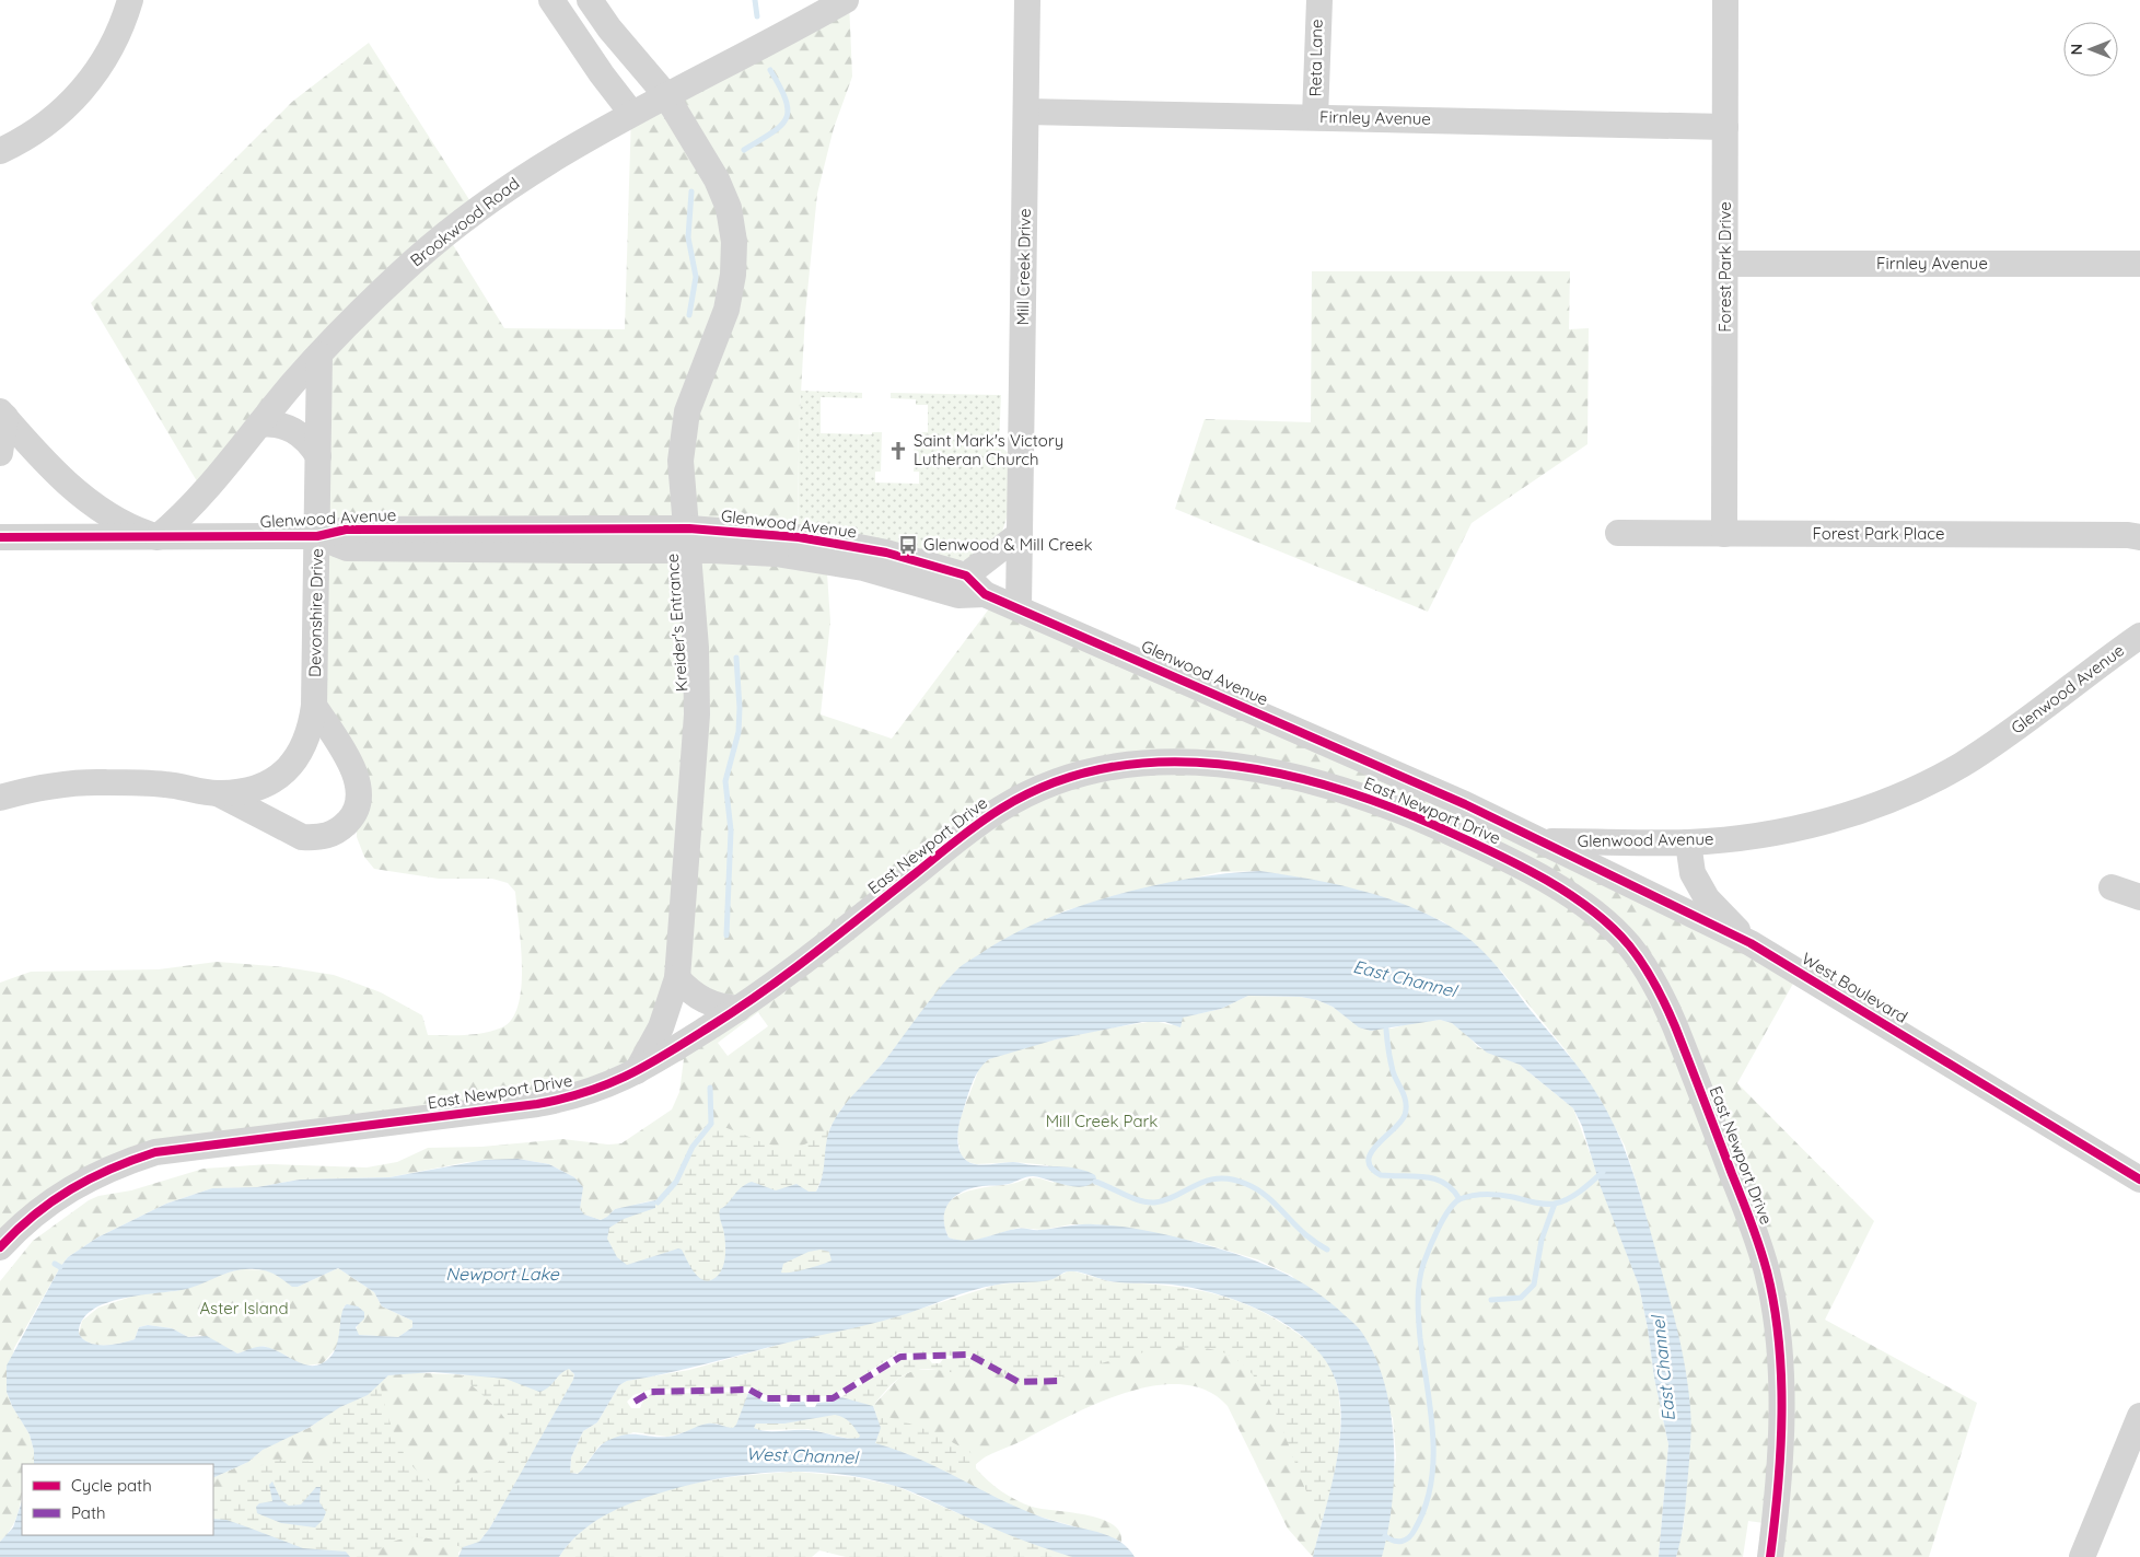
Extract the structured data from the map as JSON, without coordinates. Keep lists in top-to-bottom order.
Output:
{
  "streets": {
    "street": [
      "Reta Lane",
      "Firnley Avenue",
      "Brookwood Road",
      "Mill Creek Drive",
      "Forest Park Drive",
      "Glenwood Avenue",
      "Forest Park Place",
      "Devonshire Drive",
      "Kreider's Entrance",
      "East Newport Drive",
      "West Boulevard"
    ]
  },
  "crossings": [
    ["Reta Lane", "Firnley Avenue"],
    ["Firnley Avenue", "Mill Creek Drive"],
    ["Firnley Avenue", "Forest Park Drive"],
    ["Brookwood Road", "Glenwood Avenue"],
    ["Brookwood Road", "Devonshire Drive"],
    ["Brookwood Road", "Kreider's Entrance"],
    ["Mill Creek Drive", "Glenwood Avenue"],
    ["Forest Park Drive", "Forest Park Place"],
    ["Glenwood Avenue", "Devonshire Drive"],
    ["Glenwood Avenue", "West Boulevard"],
    ["Kreider's Entrance", "East Newport Drive"]
  ],
  "water": ["East Channel", "Newport Lake", "West Channel"],
  "parks": ["Mill Creek Park", "Aster Island"],
  "places": {
    "church": ["Saint Mark's Victory Lutheran Church"],
    "bus stop": ["Glenwood & Mill Creek"]
  },
  "legend": ["Cycle path", "Path"],
  "north": "left"
}
